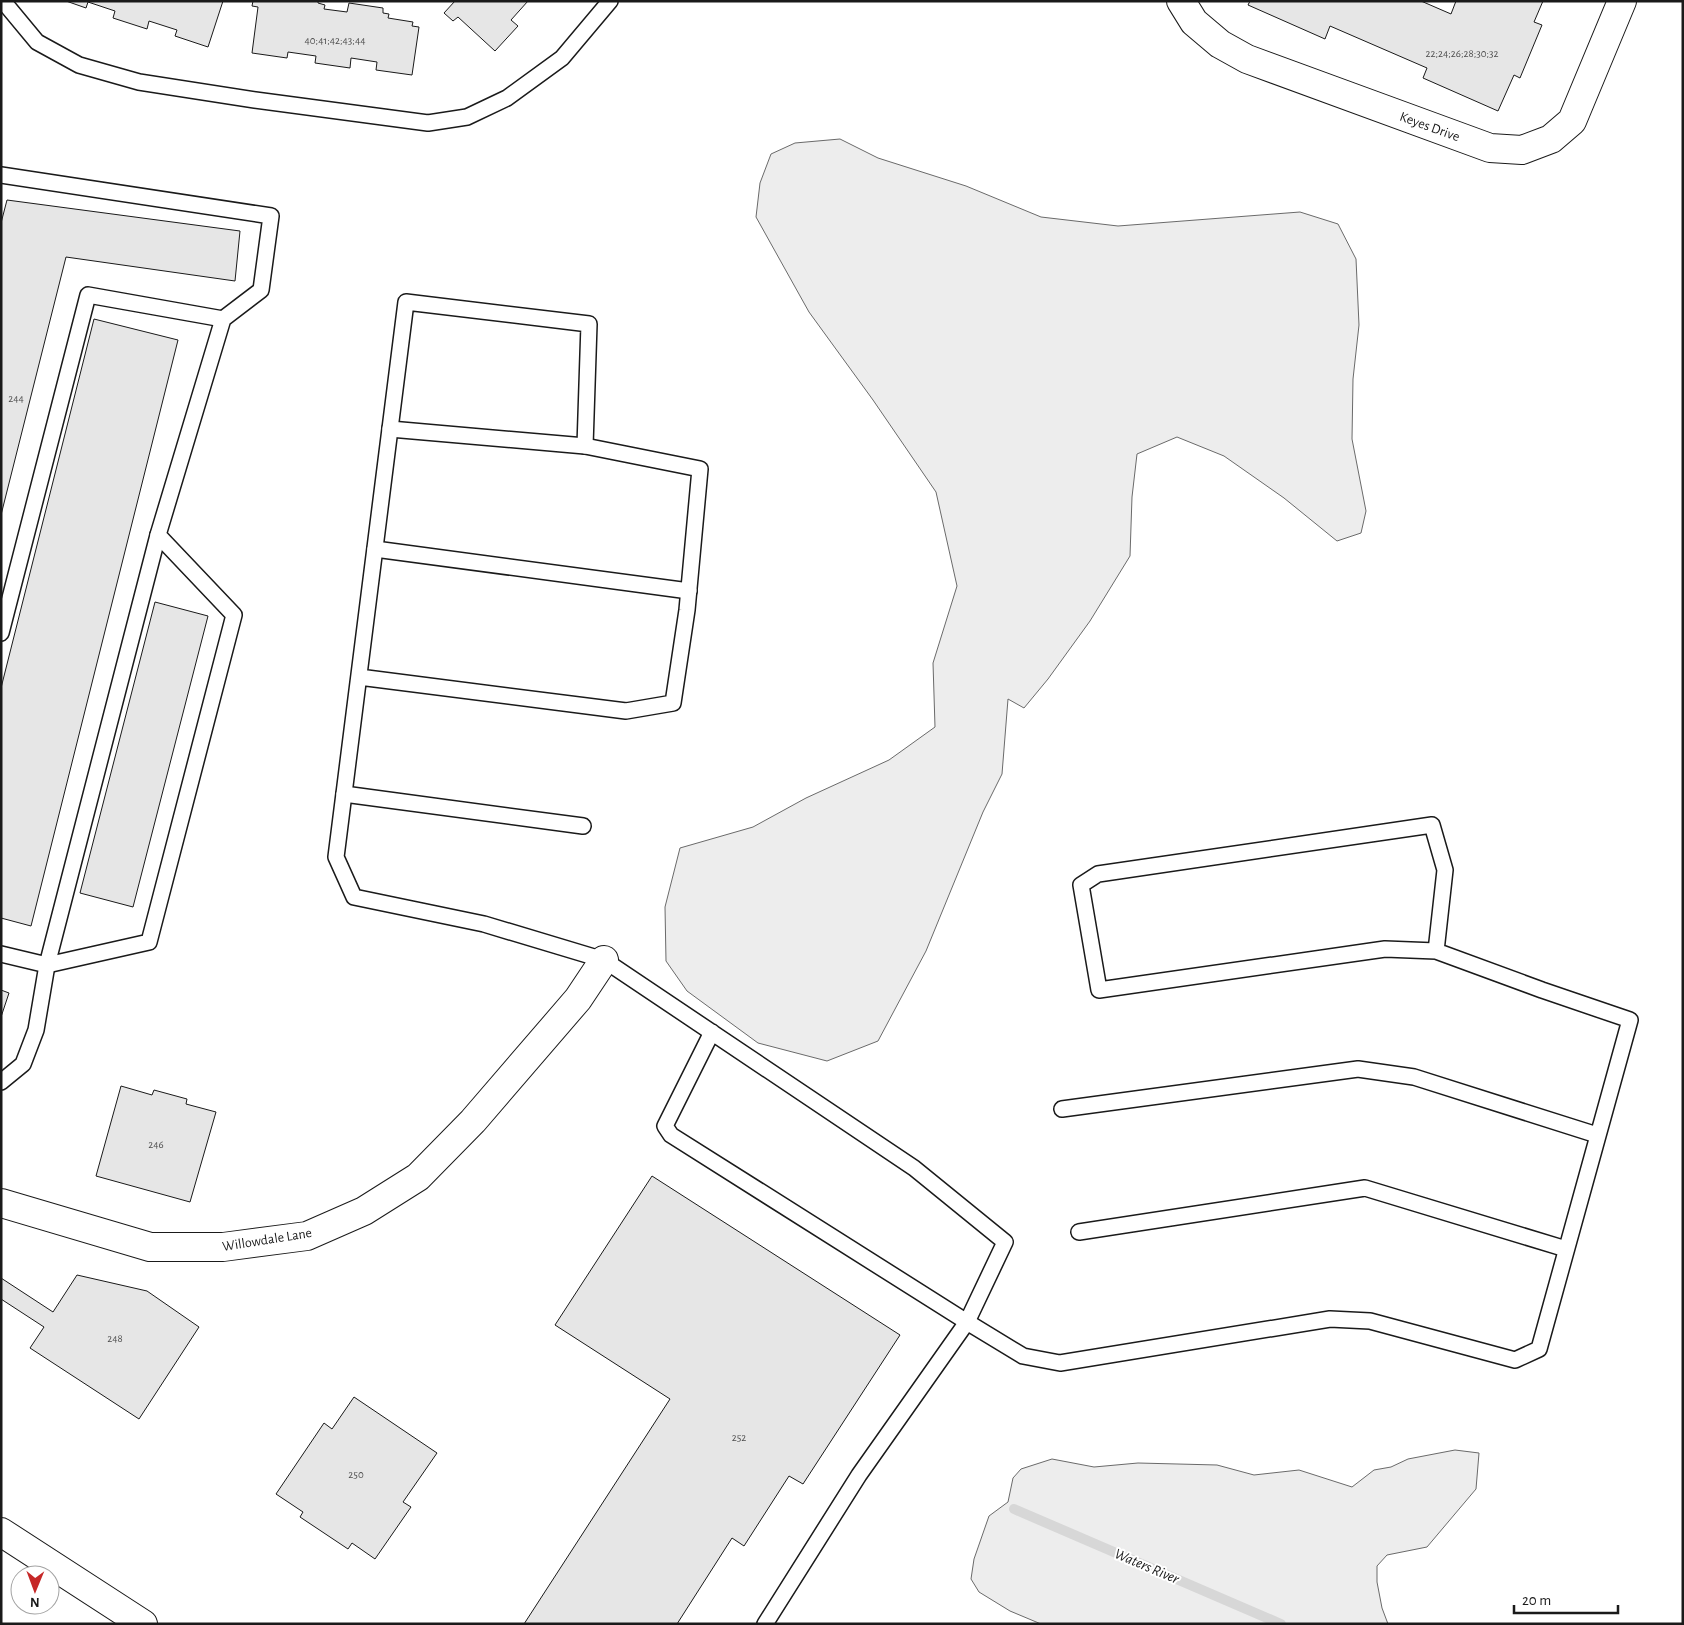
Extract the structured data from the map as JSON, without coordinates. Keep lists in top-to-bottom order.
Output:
{
  "streets": {
    "main road": ["Keyes Drive", "Willowdale Lane"]
  },
  "water": ["Waters River"],
  "house_numbers": [
    "40;41;42;43;44",
    "22;24;26;28;30;32",
    "244",
    "246",
    "248",
    "252",
    "250"
  ],
  "scale_bar": "20 m",
  "north": "bottom"
}
